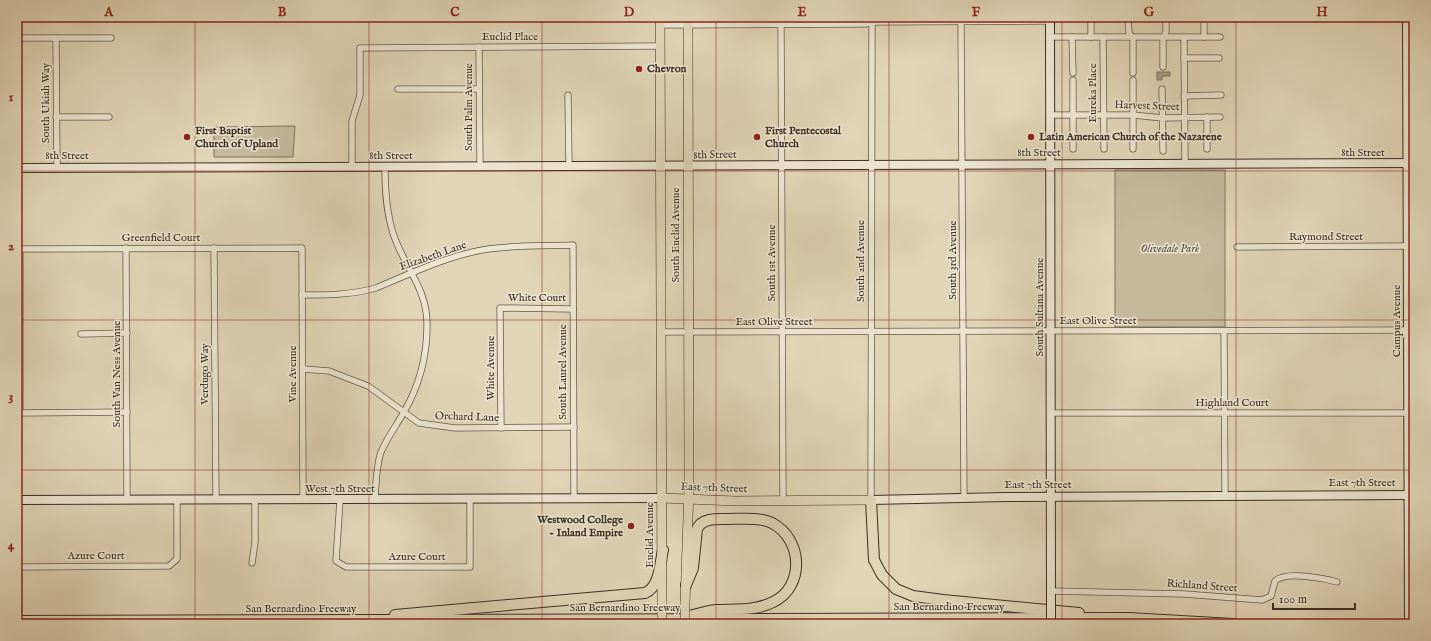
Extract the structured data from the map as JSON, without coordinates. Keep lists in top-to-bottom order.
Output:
{
  "streets": {
    "highway": ["San Bernardino Freeway"],
    "main road": ["South Euclid Avenue", "East 7th Street", "Euclid Avenue"],
    "street": [
      "Euclid Place",
      "Eureka Place",
      "South Ukiah Way",
      "Harvest Street",
      "South Palm Avenue",
      "8th Street",
      "Raymond Street",
      "Greenfield Court",
      "Elizabeth Lane",
      "South 3rd Avenue",
      "South 2nd Avenue",
      "South 1st Avenue",
      "White Court",
      "South Sultana Avenue",
      "East Olive Street",
      "Campus Avenue",
      "White Avenue",
      "South Laurel Avenue",
      "South Van Ness Avenue",
      "Verdugo Way",
      "Vine Avenue",
      "Highland Court",
      "Orchard Lane",
      "West 7th Street",
      "Azure Court",
      "Richland Street"
    ]
  },
  "crossings": [
    ["Euclid Place", "South Palm Avenue"],
    ["Euclid Place", "8th Street"],
    ["Euclid Place", "South Euclid Avenue"],
    ["Eureka Place", "Harvest Street"],
    ["South Ukiah Way", "8th Street"],
    ["Harvest Street", "South Sultana Avenue"],
    ["South Palm Avenue", "8th Street"],
    ["8th Street", "South Euclid Avenue"],
    ["8th Street", "South 3rd Avenue"],
    ["8th Street", "South 2nd Avenue"],
    ["8th Street", "South 1st Avenue"],
    ["8th Street", "South Sultana Avenue"],
    ["8th Street", "Campus Avenue"],
    ["South Euclid Avenue", "East Olive Street"],
    ["South Euclid Avenue", "East 7th Street"],
    ["South Euclid Avenue", "Euclid Avenue"],
    ["Raymond Street", "Campus Avenue"],
    ["Greenfield Court", "South Van Ness Avenue"],
    ["Greenfield Court", "Verdugo Way"],
    ["Greenfield Court", "Vine Avenue"],
    ["Elizabeth Lane", "South Laurel Avenue"],
    ["Elizabeth Lane", "Vine Avenue"],
    ["South 3rd Avenue", "East Olive Street"],
    ["South 3rd Avenue", "East 7th Street"],
    ["South 2nd Avenue", "East Olive Street"],
    ["South 2nd Avenue", "East 7th Street"],
    ["South 1st Avenue", "East Olive Street"],
    ["South 1st Avenue", "East 7th Street"],
    ["White Court", "White Avenue"],
    ["White Court", "South Laurel Avenue"],
    ["South Sultana Avenue", "East Olive Street"],
    ["South Sultana Avenue", "Highland Court"],
    ["South Sultana Avenue", "East 7th Street"],
    ["South Sultana Avenue", "Richland Street"],
    ["East Olive Street", "Campus Avenue"],
    ["Campus Avenue", "Highland Court"],
    ["Campus Avenue", "East 7th Street"],
    ["White Avenue", "Orchard Lane"],
    ["South Laurel Avenue", "Orchard Lane"],
    ["South Laurel Avenue", "West 7th Street"],
    ["South Van Ness Avenue", "West 7th Street"],
    ["Verdugo Way", "West 7th Street"],
    ["Vine Avenue", "Orchard Lane"],
    ["Vine Avenue", "West 7th Street"],
    ["East 7th Street", "West 7th Street"],
    ["East 7th Street", "Euclid Avenue"],
    ["West 7th Street", "Euclid Avenue"],
    ["West 7th Street", "Azure Court"],
    ["Euclid Avenue", "San Bernardino Freeway"]
  ],
  "parks": ["Olivedale Park"],
  "places": [
    "Chevron",
    "First Baptist Church of Upland",
    "First Pentecostal Church",
    "Latin American Church of the Nazarene",
    "Westwood College - Inland Empire"
  ],
  "scale_bar": "100 m",
  "grid": {
    "columns": [
      "A",
      "B",
      "C",
      "D",
      "E",
      "F",
      "G",
      "H"
    ],
    "rows": [
      "1",
      "2",
      "3",
      "4"
    ]
  }
}
